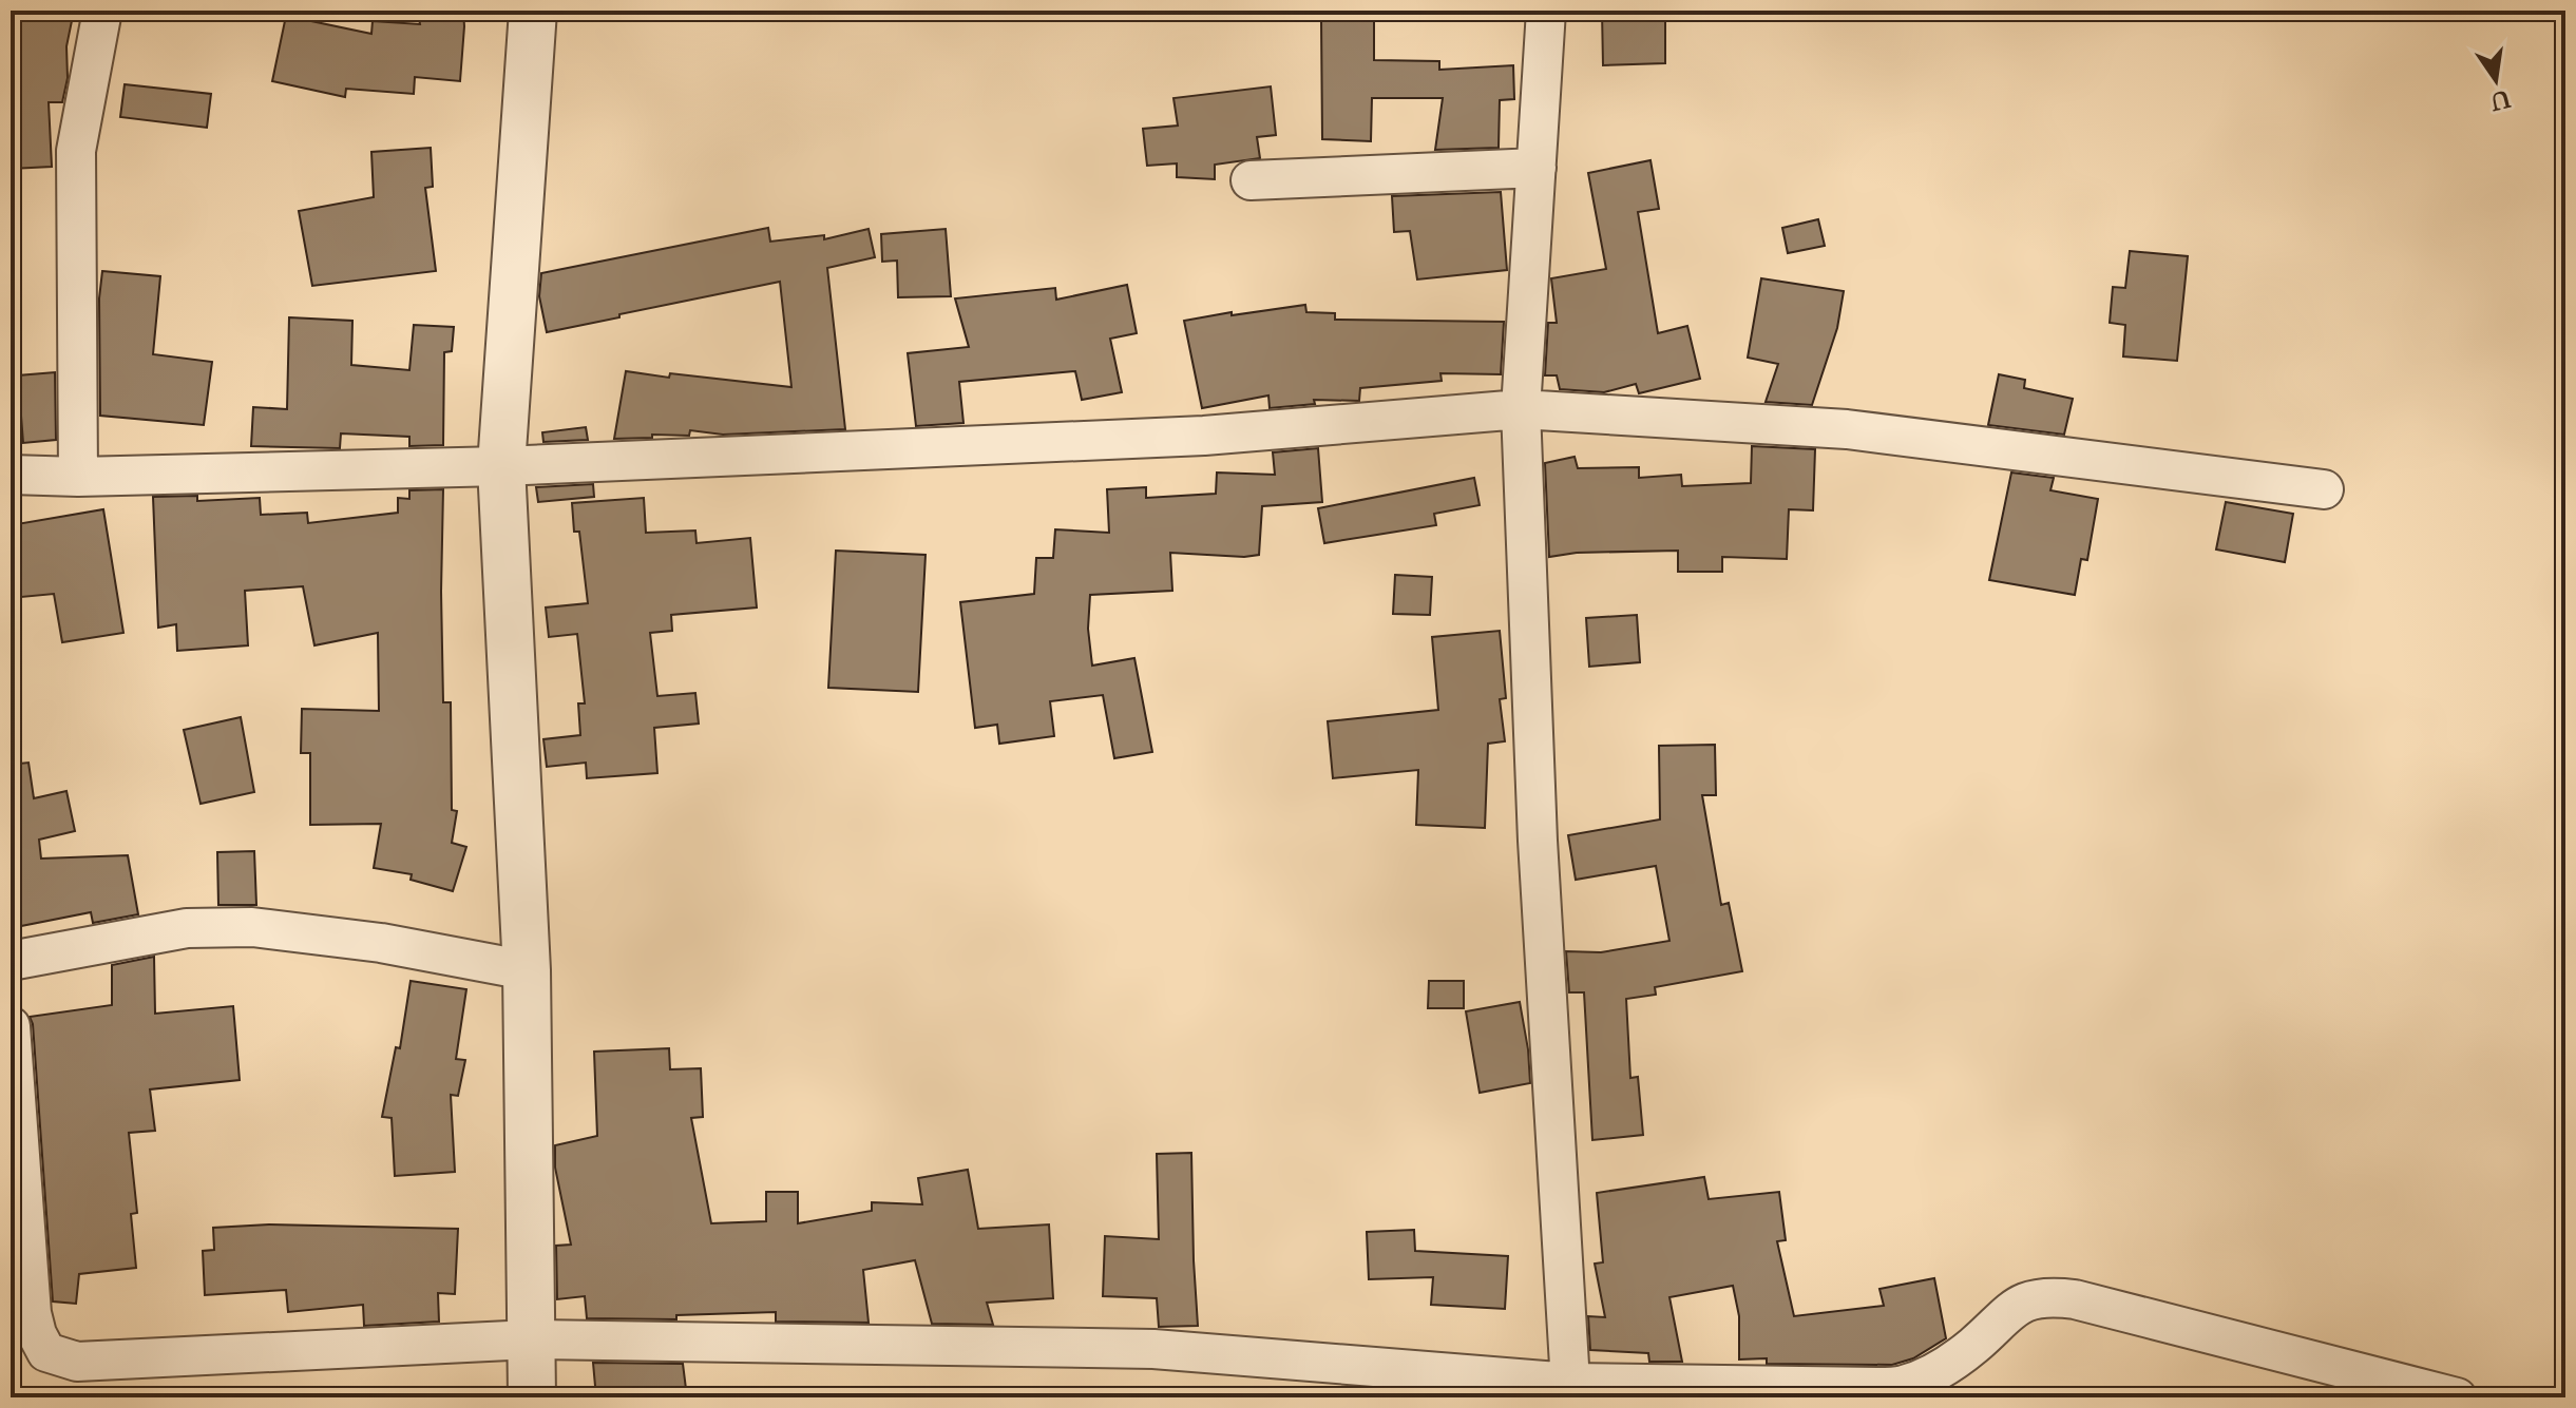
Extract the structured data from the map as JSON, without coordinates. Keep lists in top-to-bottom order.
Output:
{
  "north": "bottom"
}
